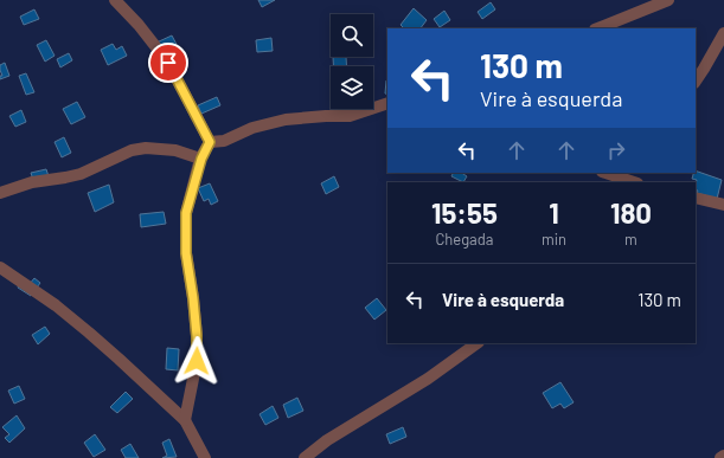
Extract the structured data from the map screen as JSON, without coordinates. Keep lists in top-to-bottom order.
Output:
{
  "page": {
    "turn": ["130 m", "Vire à esquerda"],
    "eta": [
      "15:55",
      "Chegada",
      "1",
      "min",
      "180",
      "m"
    ],
    "list": [
      {
        "name": "Vire à esquerda",
        "value": "130 m"
      }
    ]
  }
}
